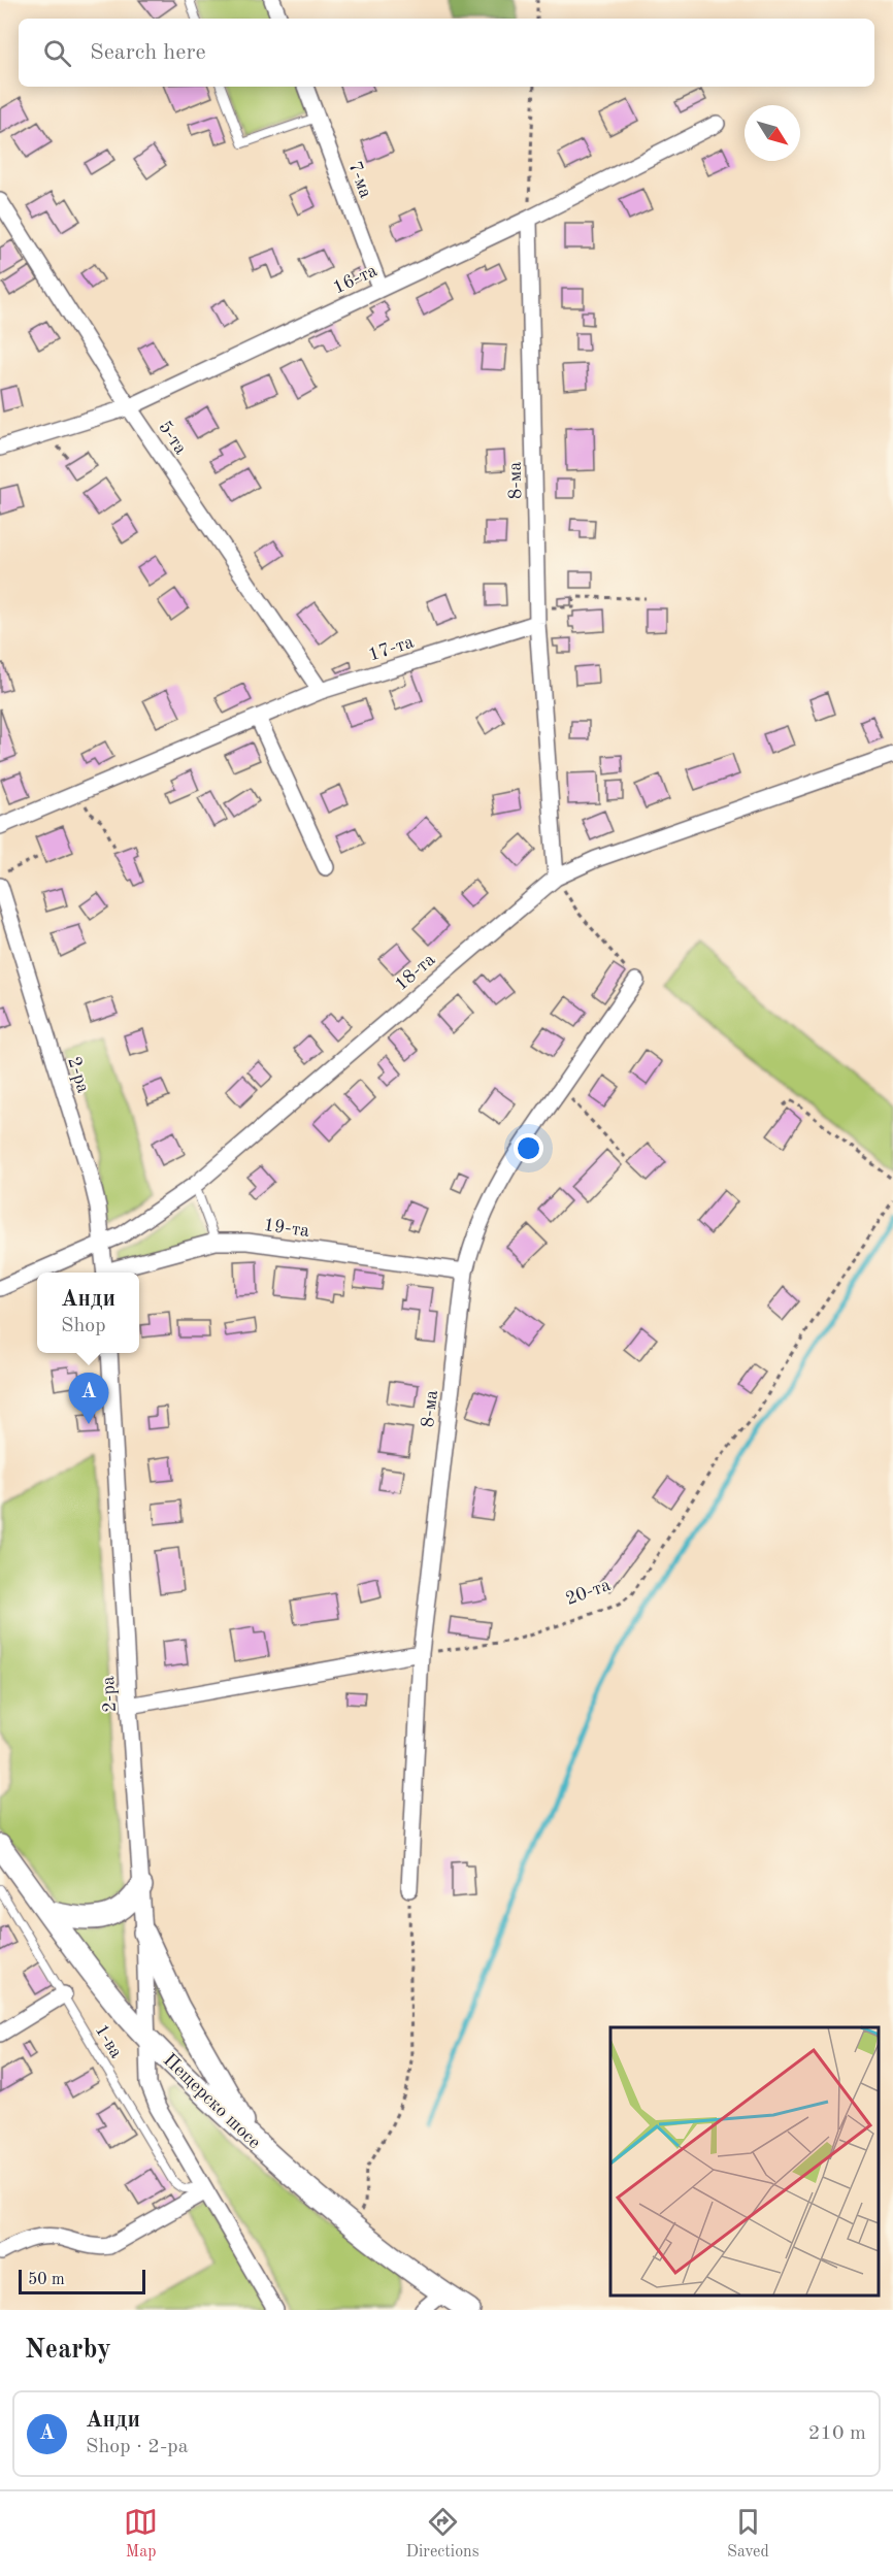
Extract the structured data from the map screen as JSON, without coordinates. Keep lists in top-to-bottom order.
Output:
{
  "streets": {
    "main road": ["Пещерско шосе"],
    "street": [
      "7-ма",
      "16-та",
      "5-та",
      "8-ма",
      "17-та",
      "18-та",
      "2-ра",
      "19-та"
    ],
    "lane": ["1-ва"],
    "path": ["20-та"]
  },
  "crossings": [
    ["7-ма", "16-та"],
    ["16-та", "5-та"],
    ["16-та", "8-ма"],
    ["5-та", "17-та"],
    ["8-ма", "17-та"],
    ["8-ма", "18-та"],
    ["8-ма", "19-та"],
    ["8-ма", "20-та"],
    ["18-та", "2-ра"],
    ["2-ра", "1-ва"],
    ["2-ра", "Пещерско шосе"]
  ],
  "scale_bar": "50 m",
  "north": "bottom right",
  "page": {
    "search": "Search here",
    "popup": ["Анди", "Shop"],
    "pins": "A",
    "scale": "50 m",
    "heading": "Nearby",
    "list": [
      {
        "mark": "A",
        "name": "Анди",
        "note": "Shop · 2-ра",
        "value": "210 m"
      }
    ],
    "nav": ["Map", "Directions", "Saved"]
  }
}
